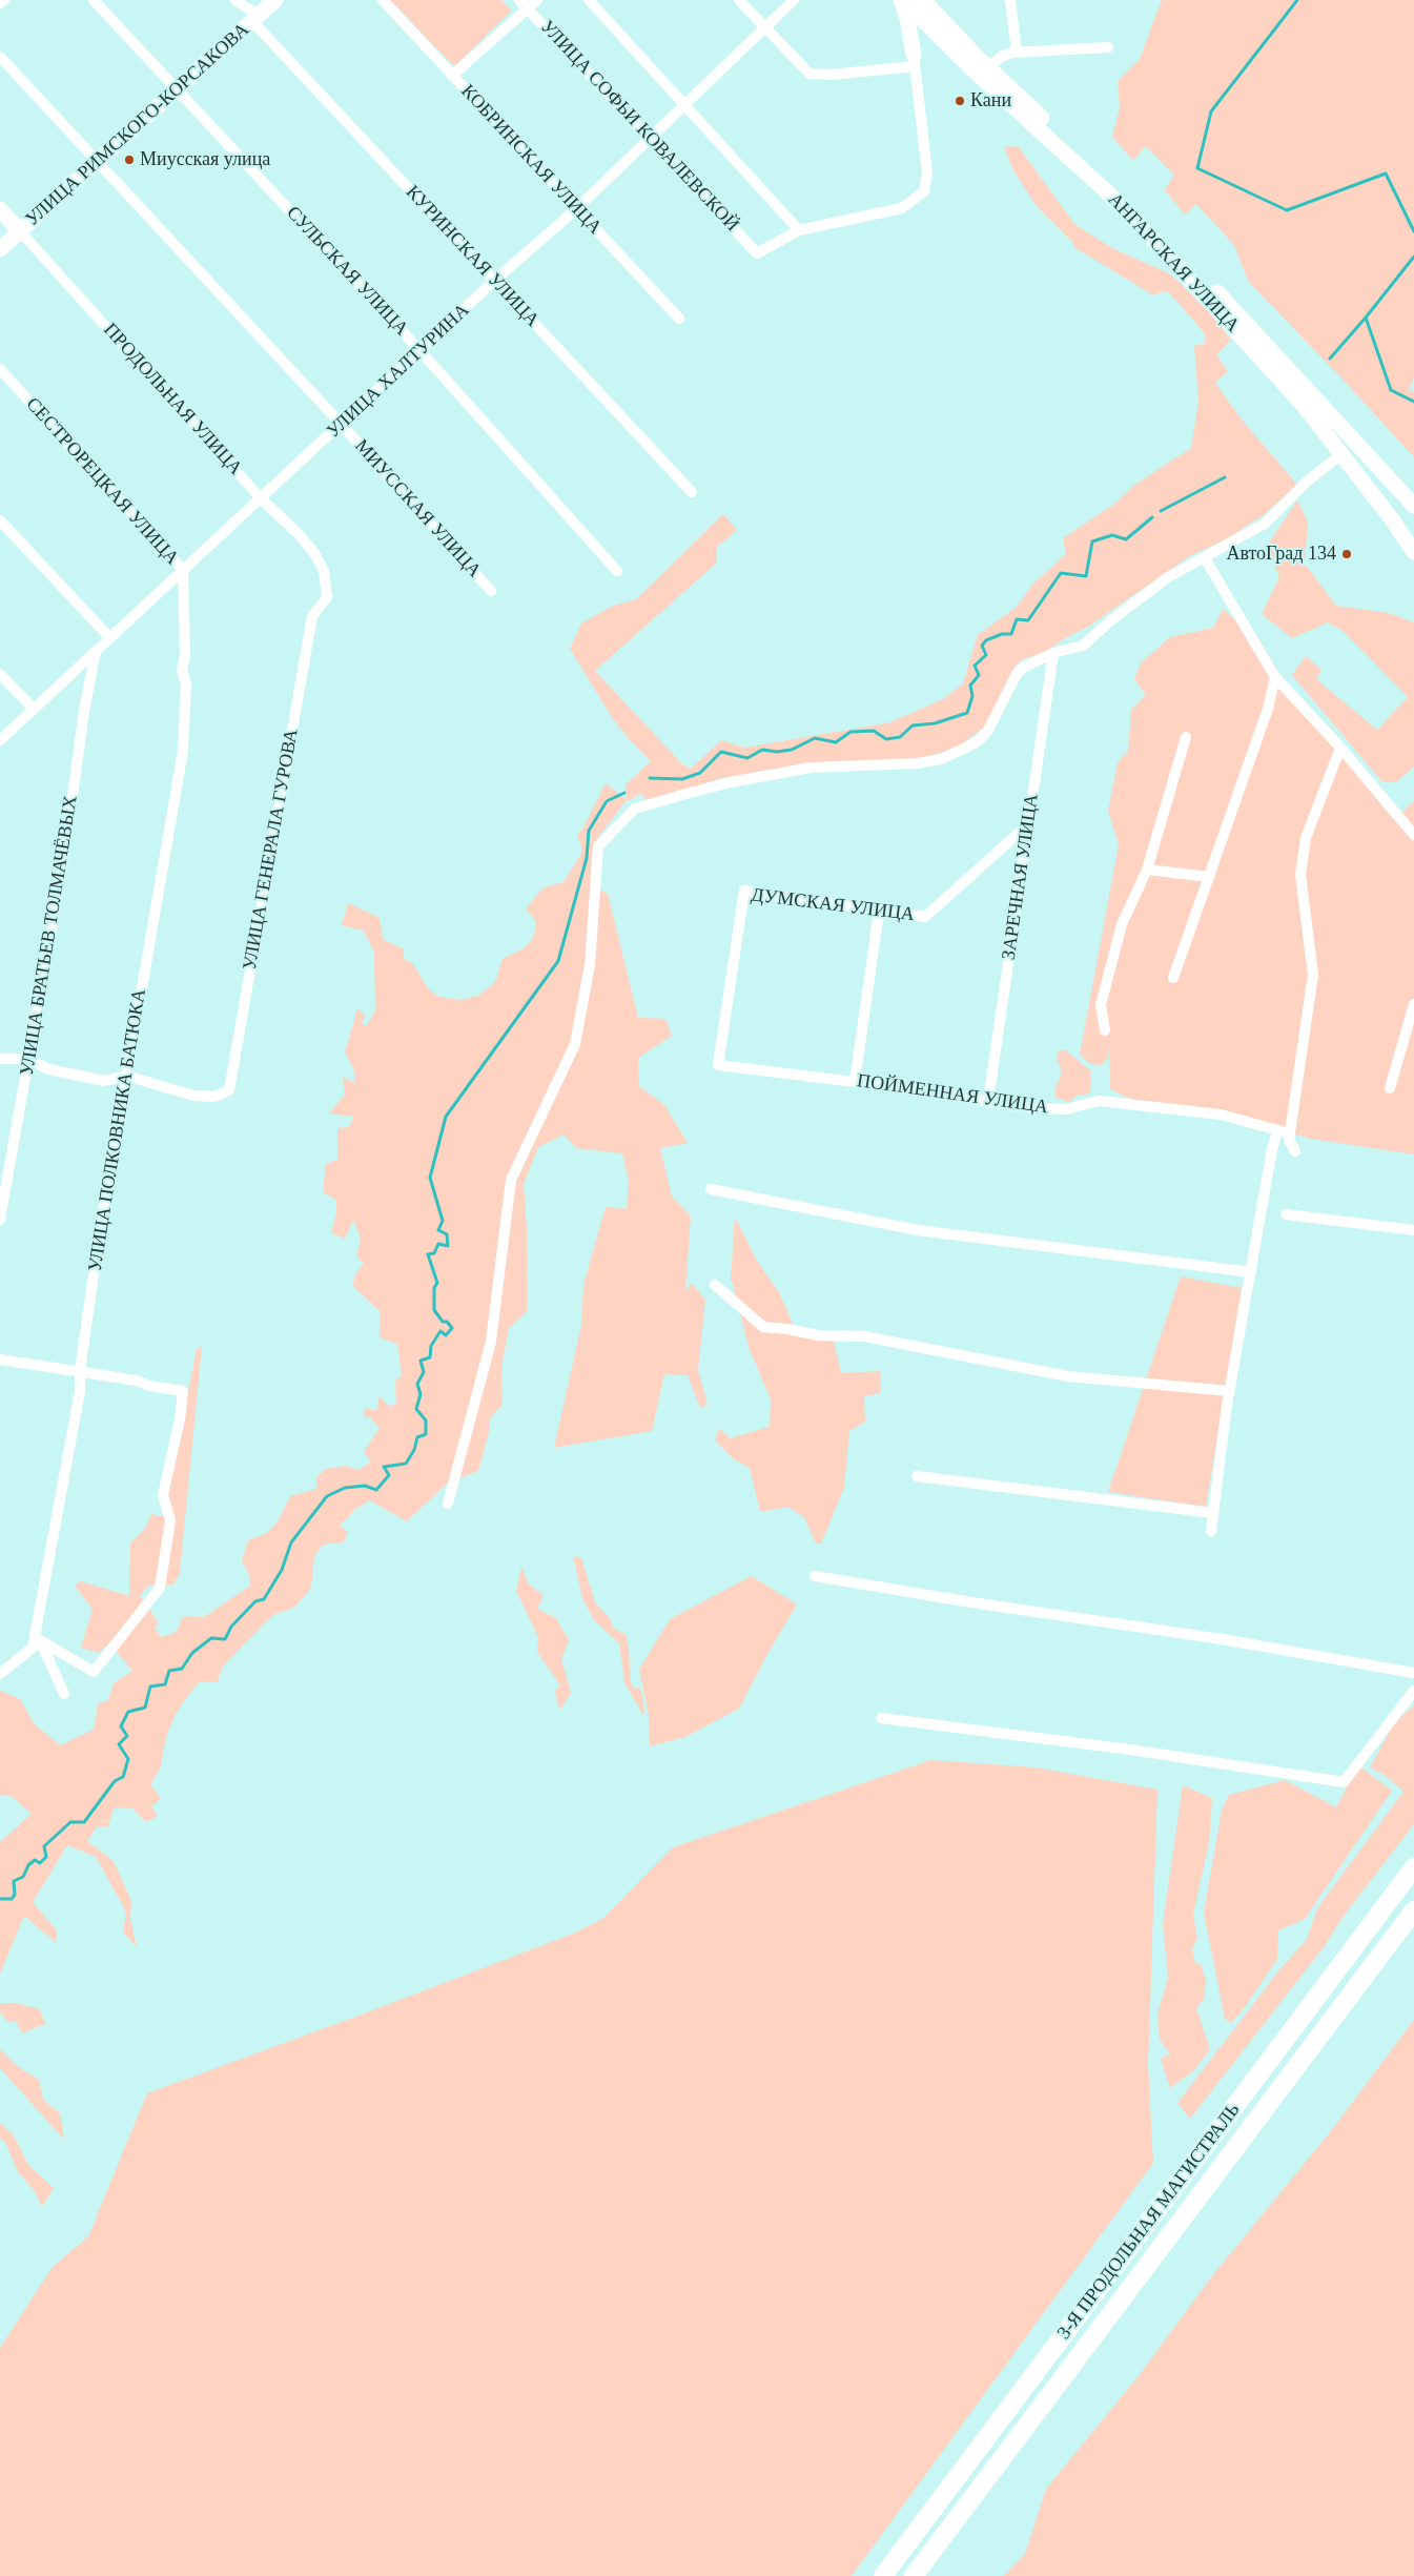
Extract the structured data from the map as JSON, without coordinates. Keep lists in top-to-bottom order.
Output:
{
  "streets": {
    "highway": ["3-Я ПРОДОЛЬНАЯ МАГИСТРАЛЬ"],
    "main road": ["УЛИЦА РИМСКОГО-КОРСАКОВА", "АНГАРСКАЯ УЛИЦА", "ПРОДОЛЬНАЯ УЛИЦА"],
    "street": [
      "УЛИЦА СОФЬИ КОВАЛЕВСКОЙ",
      "КОБРИНСКАЯ УЛИЦА",
      "КУРИНСКАЯ УЛИЦА",
      "СУЛЬСКАЯ УЛИЦА",
      "УЛИЦА ХАЛТУРИНА",
      "СЕСТРОРЕЦКАЯ УЛИЦА",
      "МИУССКАЯ УЛИЦА",
      "УЛИЦА ГЕНЕРАЛА ГУРОВА",
      "ЗАРЕЧНАЯ УЛИЦА",
      "ДУМСКАЯ УЛИЦА",
      "УЛИЦА БРАТЬЕВ ТОЛМАЧЁВЫХ",
      "ПОЙМЕННАЯ УЛИЦА",
      "УЛИЦА ПОЛКОВНИКА БАТЮКА"
    ]
  },
  "crossings": [
    ["УЛИЦА РИМСКОГО-КОРСАКОВА", "КУРИНСКАЯ УЛИЦА"],
    ["УЛИЦА РИМСКОГО-КОРСАКОВА", "СУЛЬСКАЯ УЛИЦА"],
    ["УЛИЦА РИМСКОГО-КОРСАКОВА", "ПРОДОЛЬНАЯ УЛИЦА"],
    ["УЛИЦА РИМСКОГО-КОРСАКОВА", "МИУССКАЯ УЛИЦА"],
    ["УЛИЦА СОФЬИ КОВАЛЕВСКОЙ", "УЛИЦА ХАЛТУРИНА"],
    ["КОБРИНСКАЯ УЛИЦА", "УЛИЦА ХАЛТУРИНА"],
    ["КУРИНСКАЯ УЛИЦА", "УЛИЦА ХАЛТУРИНА"],
    ["СУЛЬСКАЯ УЛИЦА", "УЛИЦА ХАЛТУРИНА"],
    ["УЛИЦА ХАЛТУРИНА", "ПРОДОЛЬНАЯ УЛИЦА"],
    ["УЛИЦА ХАЛТУРИНА", "СЕСТРОРЕЦКАЯ УЛИЦА"],
    ["УЛИЦА ХАЛТУРИНА", "МИУССКАЯ УЛИЦА"],
    ["УЛИЦА ХАЛТУРИНА", "УЛИЦА БРАТЬЕВ ТОЛМАЧЁВЫХ"],
    ["УЛИЦА ХАЛТУРИНА", "УЛИЦА ПОЛКОВНИКА БАТЮКА"],
    ["ПРОДОЛЬНАЯ УЛИЦА", "УЛИЦА ГЕНЕРАЛА ГУРОВА"],
    ["СЕСТРОРЕЦКАЯ УЛИЦА", "УЛИЦА ПОЛКОВНИКА БАТЮКА"],
    ["УЛИЦА ГЕНЕРАЛА ГУРОВА", "УЛИЦА ПОЛКОВНИКА БАТЮКА"],
    ["ЗАРЕЧНАЯ УЛИЦА", "ДУМСКАЯ УЛИЦА"],
    ["ЗАРЕЧНАЯ УЛИЦА", "ПОЙМЕННАЯ УЛИЦА"],
    ["ДУМСКАЯ УЛИЦА", "ПОЙМЕННАЯ УЛИЦА"]
  ],
  "places": ["Кани", "Миусская улица", "АвтоГрад 134"]
}
